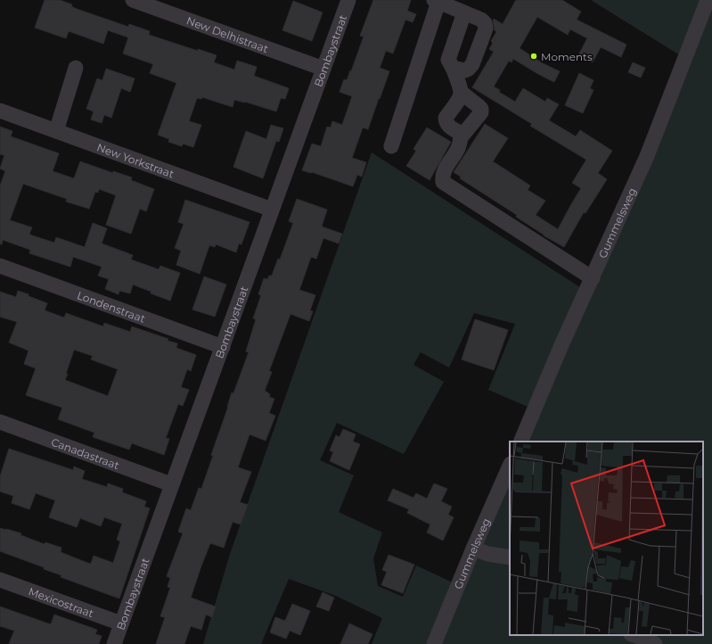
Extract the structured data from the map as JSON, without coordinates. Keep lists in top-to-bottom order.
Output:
{
  "streets": {
    "street": [
      "New Delhistraat",
      "Bombaystraat",
      "New Yorkstraat",
      "Gummelsweg",
      "Londenstraat",
      "Canadastraat",
      "Mexicostraat"
    ]
  },
  "crossings": [
    ["New Delhistraat", "Bombaystraat"],
    ["Bombaystraat", "New Yorkstraat"],
    ["Bombaystraat", "Londenstraat"],
    ["Bombaystraat", "Canadastraat"],
    ["Bombaystraat", "Mexicostraat"]
  ],
  "places": ["Moments"]
}
